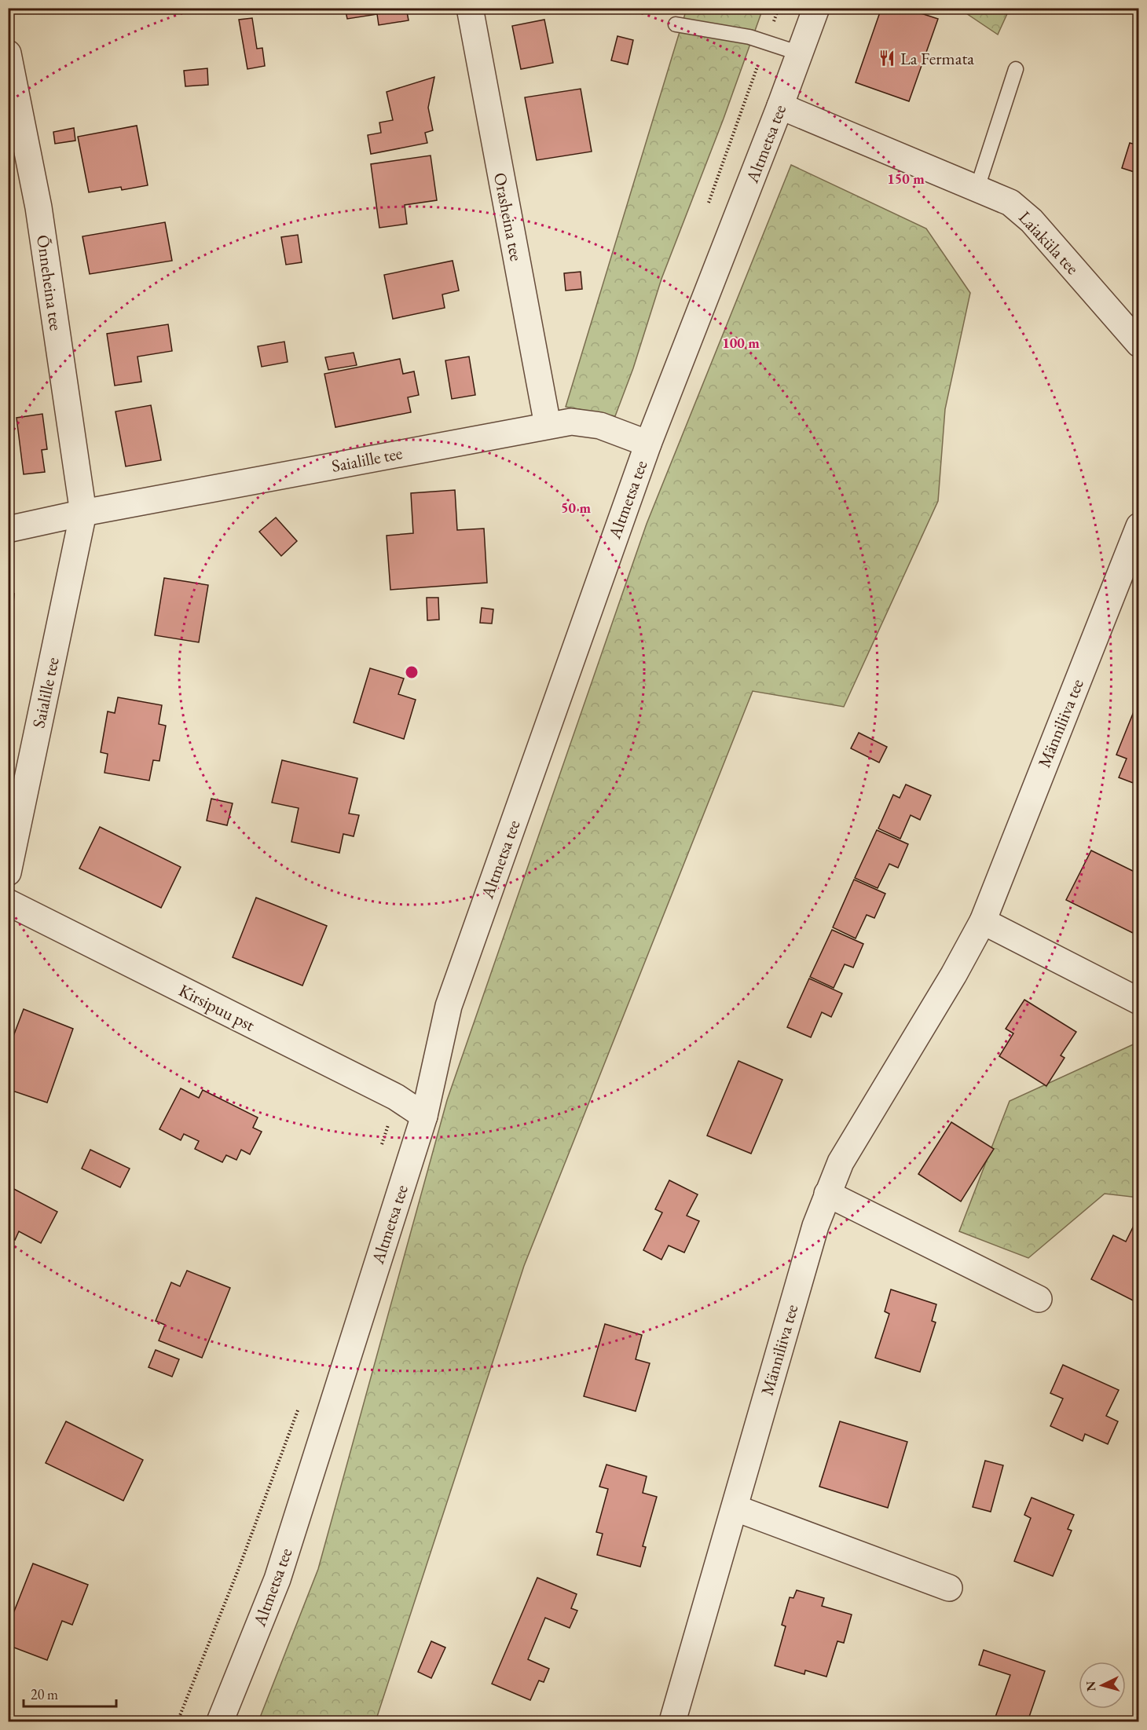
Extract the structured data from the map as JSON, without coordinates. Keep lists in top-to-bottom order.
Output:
{
  "streets": {
    "street": [
      "Altmetsa tee",
      "Orasheina tee",
      "Laiaküla tee",
      "Õnneheina tee",
      "Saialille tee",
      "Männiliiva tee",
      "Kirsipuu pst"
    ]
  },
  "crossings": [
    ["Altmetsa tee", "Laiaküla tee"],
    ["Altmetsa tee", "Saialille tee"],
    ["Altmetsa tee", "Kirsipuu pst"],
    ["Orasheina tee", "Saialille tee"],
    ["Õnneheina tee", "Saialille tee"]
  ],
  "places": {
    "restaurant": ["La Fermata"]
  },
  "scale_bar": "20 m",
  "north": "left",
  "rings": ["150 m", "100 m", "50 m"]
}
